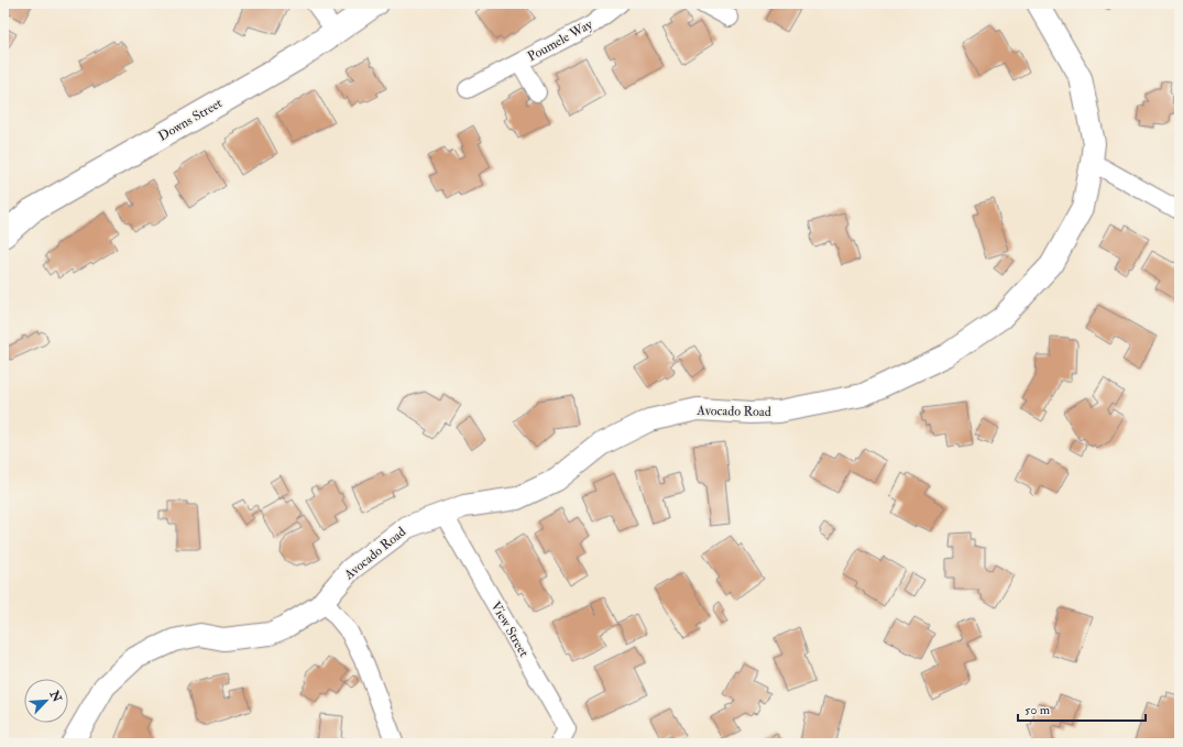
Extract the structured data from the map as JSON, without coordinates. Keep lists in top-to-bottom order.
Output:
{
  "streets": {
    "main road": ["Downs Street"],
    "street": ["Poumele Way", "Avocado Road", "View Street"]
  },
  "crossings": [
    ["Avocado Road", "View Street"]
  ],
  "scale_bar": "50 m",
  "north": "top right"
}
